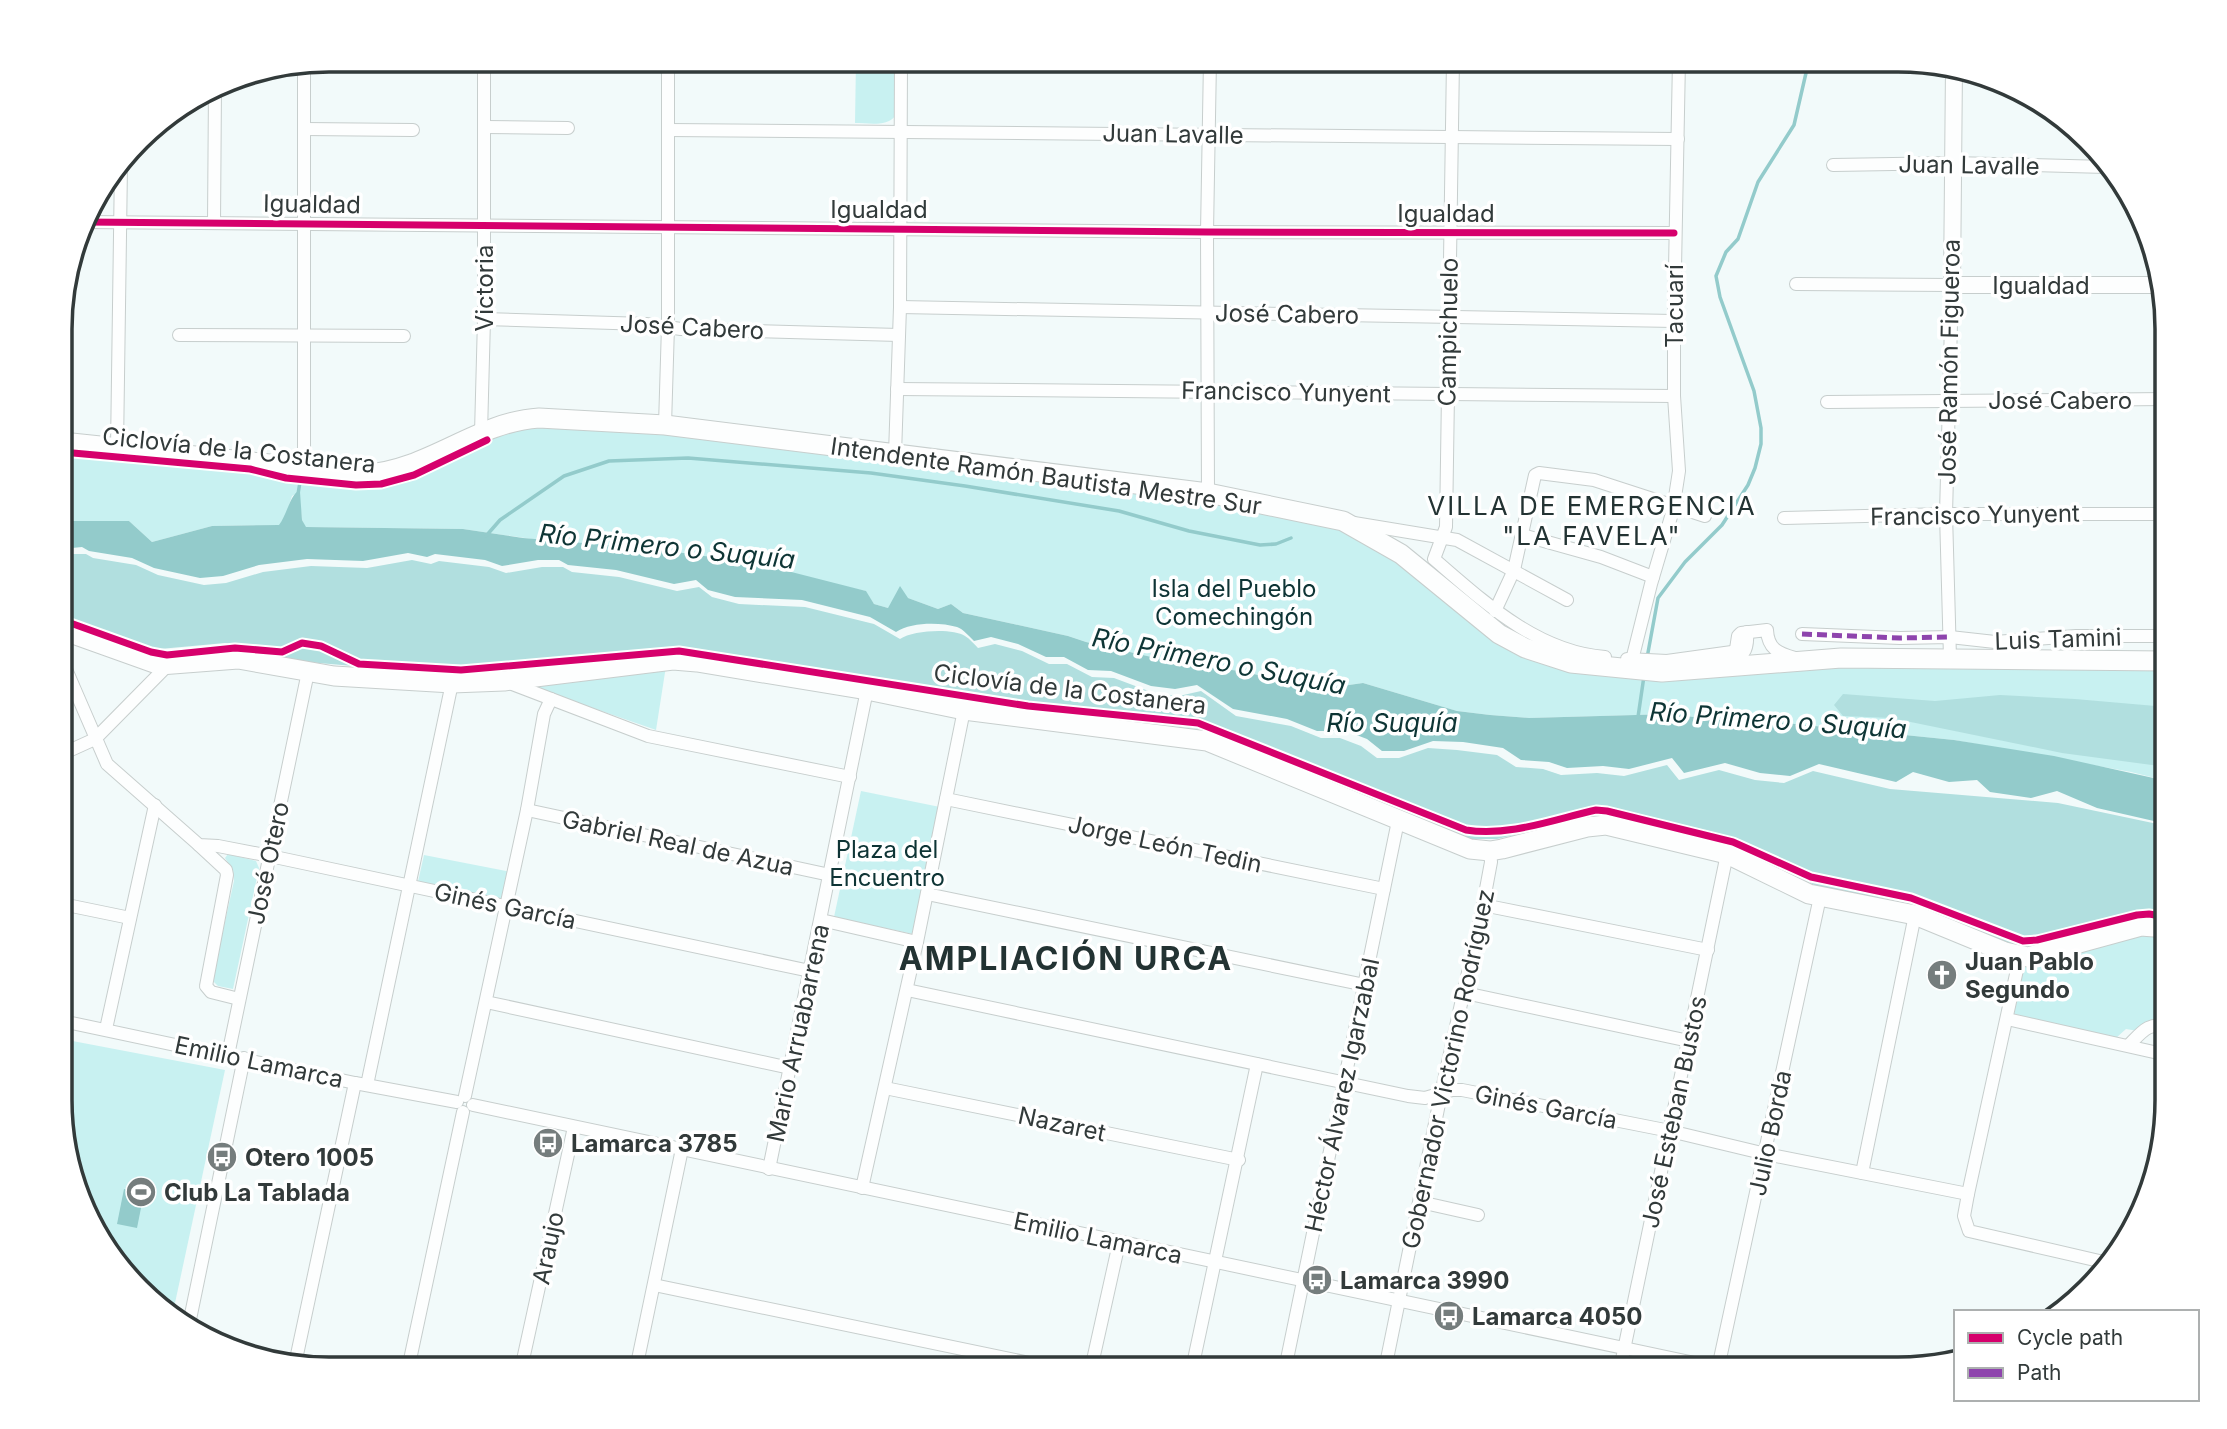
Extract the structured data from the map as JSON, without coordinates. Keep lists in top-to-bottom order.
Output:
{
  "streets": {
    "main road": ["Igualdad", "José Ramón Figueroa", "Intendente Ramón Bautista Mestre Sur"],
    "street": [
      "Juan Lavalle",
      "Victoria",
      "Tacuarí",
      "José Cabero",
      "Campichuelo",
      "Francisco Yunyent",
      "Luis Tamini",
      "Gabriel Real de Azua",
      "Jorge León Tedin",
      "José Otero",
      "Ginés García",
      "Mario Arruabarrena",
      "Emilio Lamarca",
      "Gobernador Victorino Rodríguez",
      "Héctor Álvarez Igarzabal",
      "José Esteban Bustos",
      "Nazaret",
      "Julio Borda",
      "Araujo"
    ],
    "cycle path": ["Ciclovía de la Costanera"]
  },
  "crossings": [
    ["Juan Lavalle", "Tacuarí"],
    ["Juan Lavalle", "Campichuelo"],
    ["Juan Lavalle", "José Ramón Figueroa"],
    ["Igualdad", "Victoria"],
    ["Igualdad", "Tacuarí"],
    ["Igualdad", "Campichuelo"],
    ["Igualdad", "José Ramón Figueroa"],
    ["Victoria", "José Cabero"],
    ["Victoria", "Intendente Ramón Bautista Mestre Sur"],
    ["Tacuarí", "José Cabero"],
    ["Tacuarí", "Francisco Yunyent"],
    ["Tacuarí", "Intendente Ramón Bautista Mestre Sur"],
    ["José Cabero", "Campichuelo"],
    ["José Cabero", "José Ramón Figueroa"],
    ["Campichuelo", "Francisco Yunyent"],
    ["José Ramón Figueroa", "Francisco Yunyent"],
    ["José Ramón Figueroa", "Intendente Ramón Bautista Mestre Sur"],
    ["José Ramón Figueroa", "Luis Tamini"],
    ["Gabriel Real de Azua", "Mario Arruabarrena"],
    ["Jorge León Tedin", "Héctor Álvarez Igarzabal"],
    ["José Otero", "Ginés García"],
    ["José Otero", "Emilio Lamarca"],
    ["Ginés García", "Mario Arruabarrena"],
    ["Ginés García", "Gobernador Victorino Rodríguez"],
    ["Ginés García", "Héctor Álvarez Igarzabal"],
    ["Ginés García", "José Esteban Bustos"],
    ["Ginés García", "Julio Borda"],
    ["Mario Arruabarrena", "Emilio Lamarca"],
    ["Emilio Lamarca", "Gobernador Victorino Rodríguez"],
    ["Emilio Lamarca", "Héctor Álvarez Igarzabal"],
    ["Emilio Lamarca", "José Esteban Bustos"],
    ["Emilio Lamarca", "Araujo"]
  ],
  "districts": ["VILLA DE EMERGENCIA \"LA FAVELA\"", "AMPLIACIÓN URCA"],
  "water": ["Río Primero o Suquía", "Río Suquía"],
  "parks": ["Isla del Pueblo Comechingón", "Plaza del Encuentro"],
  "places": {
    "church": ["Juan Pablo Segundo"],
    "bus stop": [
      "Lamarca 3785",
      "Otero 1005",
      "Lamarca 3990",
      "Lamarca 4050"
    ],
    "sports": ["Club La Tablada"]
  },
  "legend": ["Cycle path", "Path"]
}
